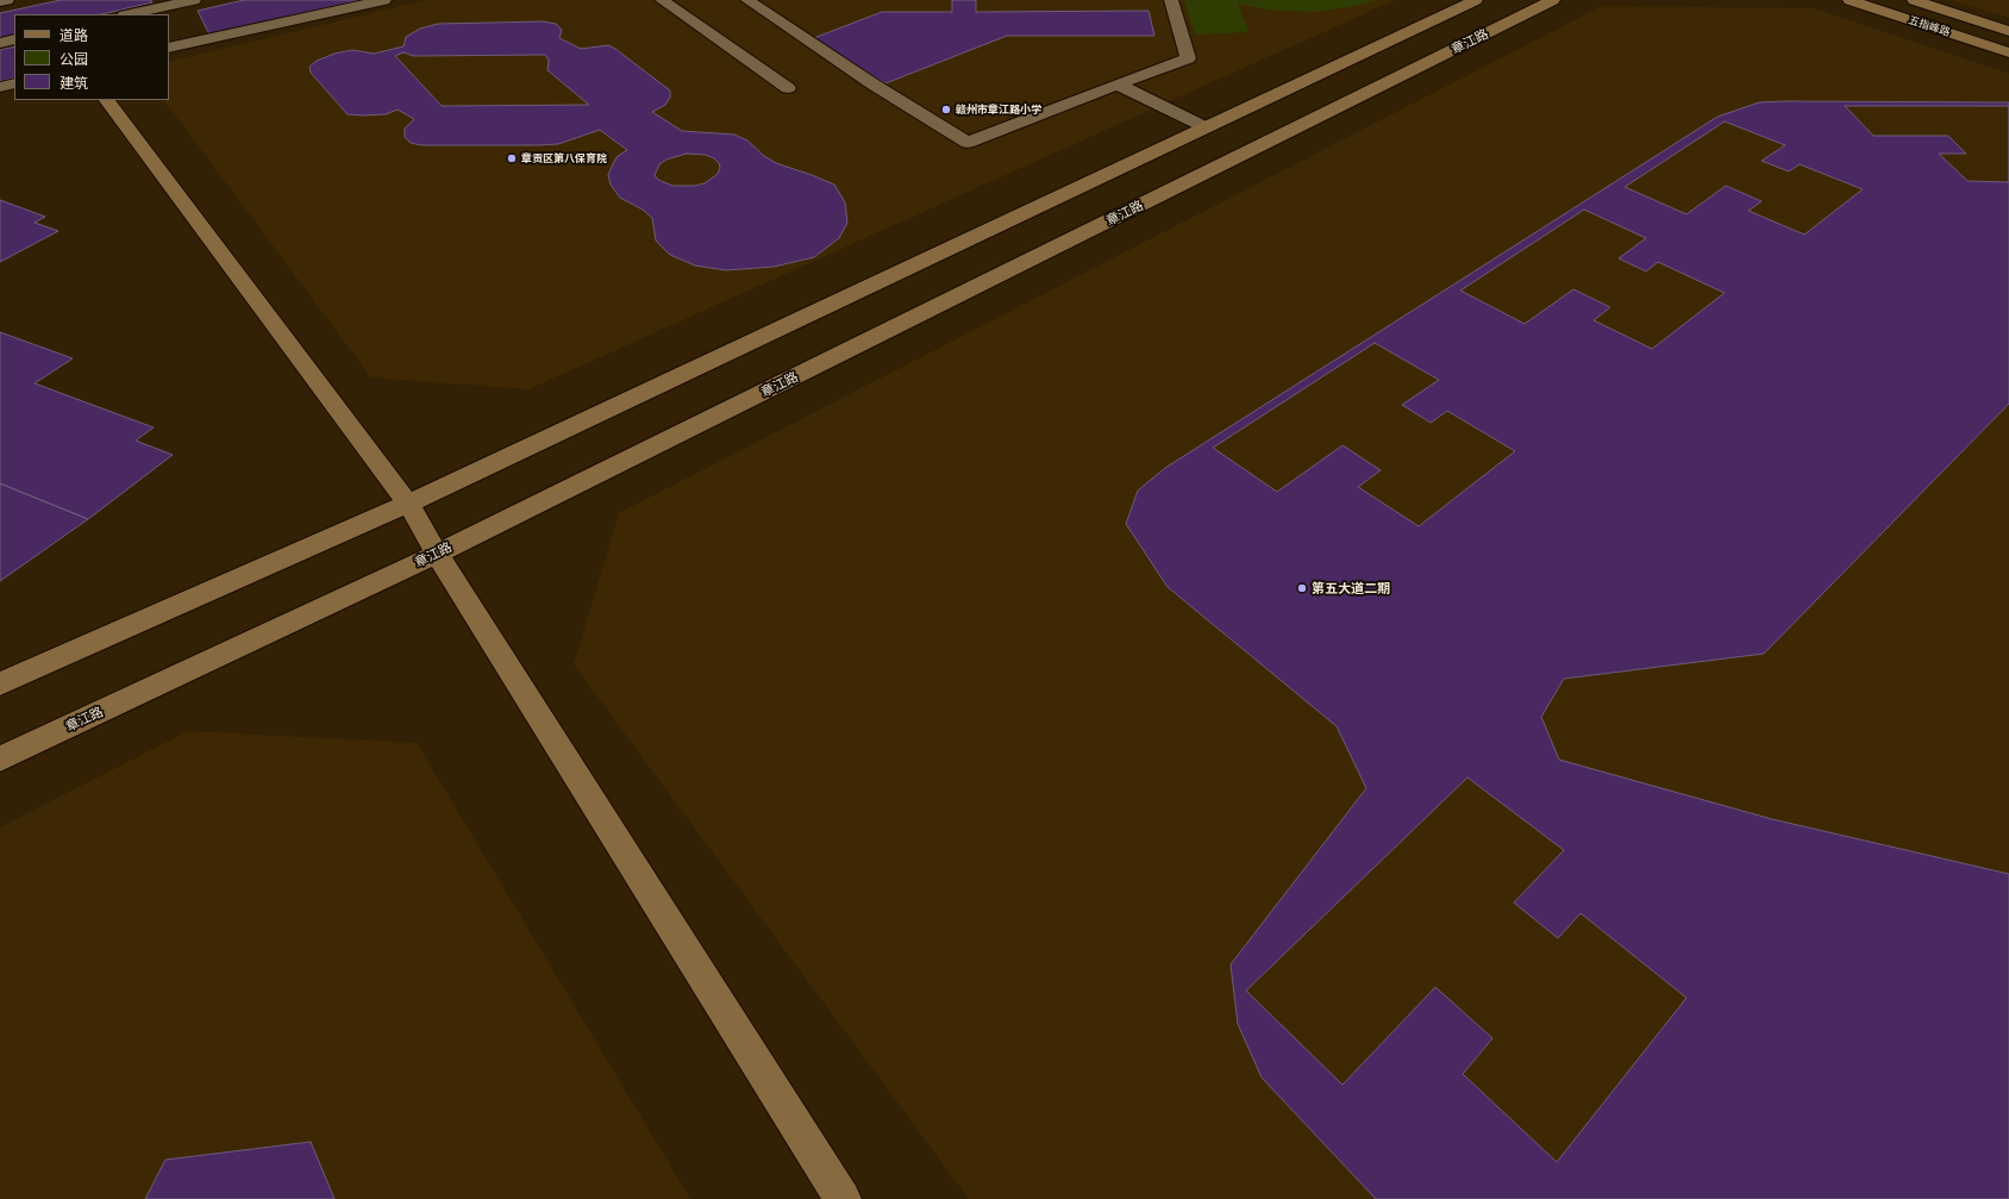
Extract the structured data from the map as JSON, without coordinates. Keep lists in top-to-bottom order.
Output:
{
  "streets": {
    "main road": ["五指峰路", "章江路"]
  },
  "places": ["赣州市章江路小学", "章贡区第八保育院", "第五大道二期"],
  "legend": ["道路", "公园", "建筑"]
}
